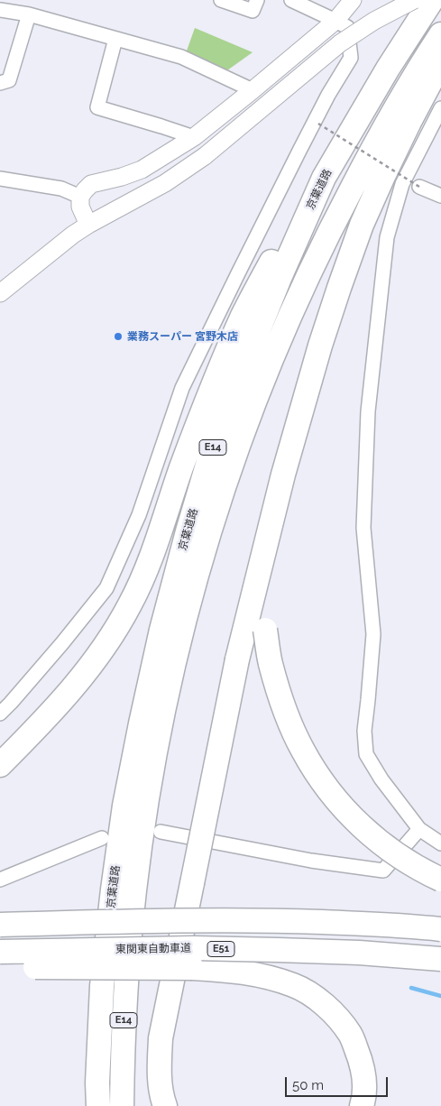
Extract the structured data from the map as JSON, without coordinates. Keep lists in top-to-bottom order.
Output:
{
  "streets": {
    "highway": [
      "京葉道路",
      "E14",
      "東関東自動車道",
      "E51"
    ]
  },
  "places": ["業務スーパー 宮野木店"],
  "scale_bar": "50 m"
}
